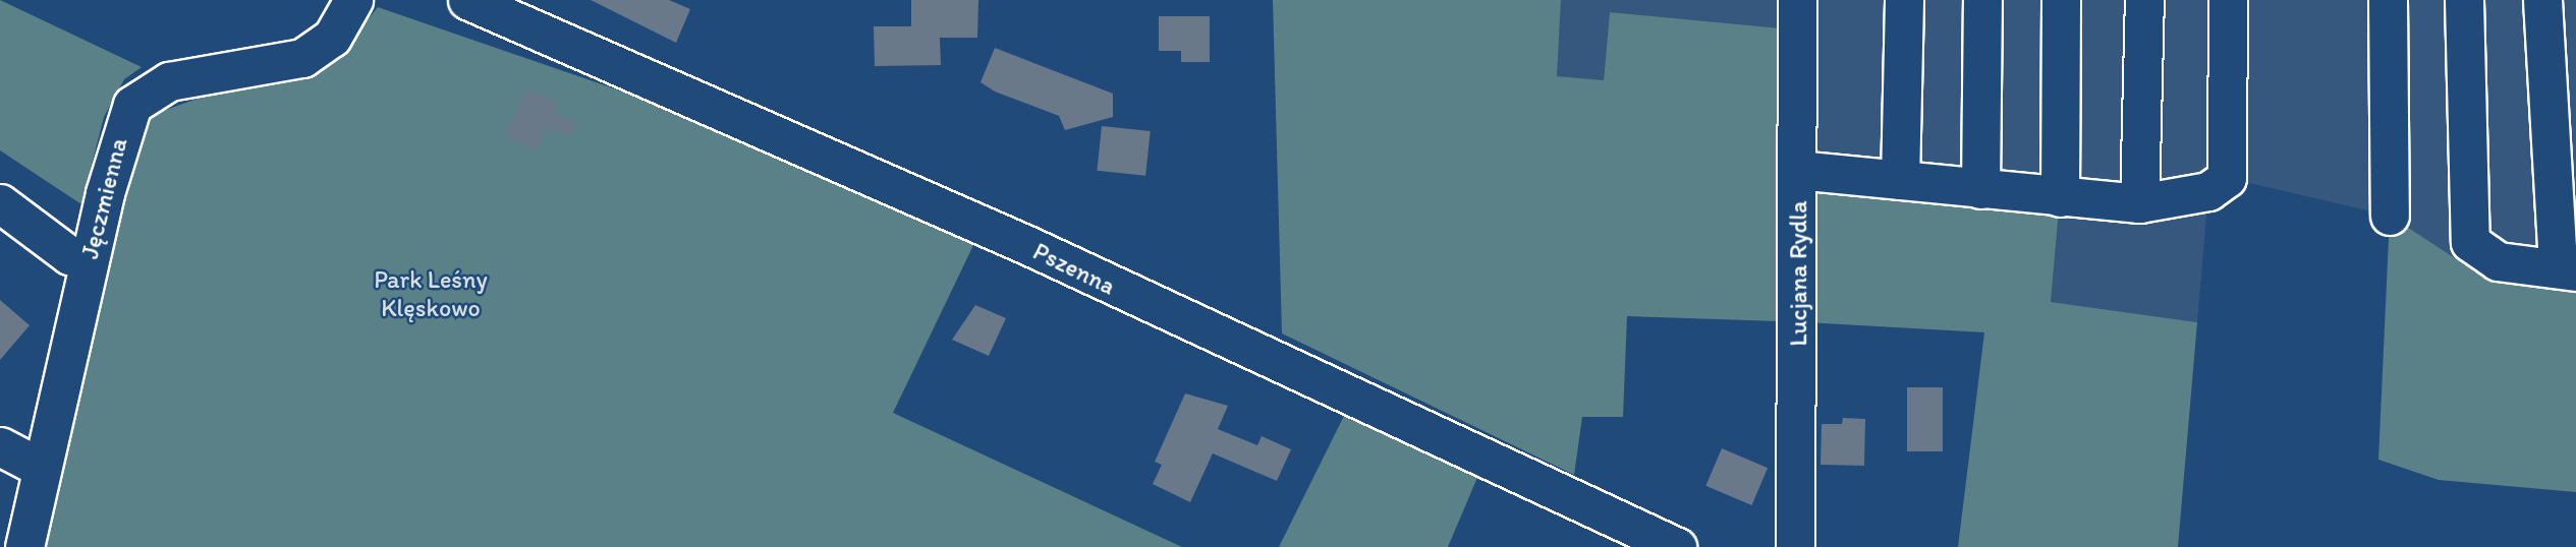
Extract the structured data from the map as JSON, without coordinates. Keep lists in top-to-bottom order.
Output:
{
  "streets": {
    "street": ["Jęczmienna", "Pszenna", "Lucjana Rydla"]
  },
  "parks": ["Park Leśny Klęskowo"]
}
